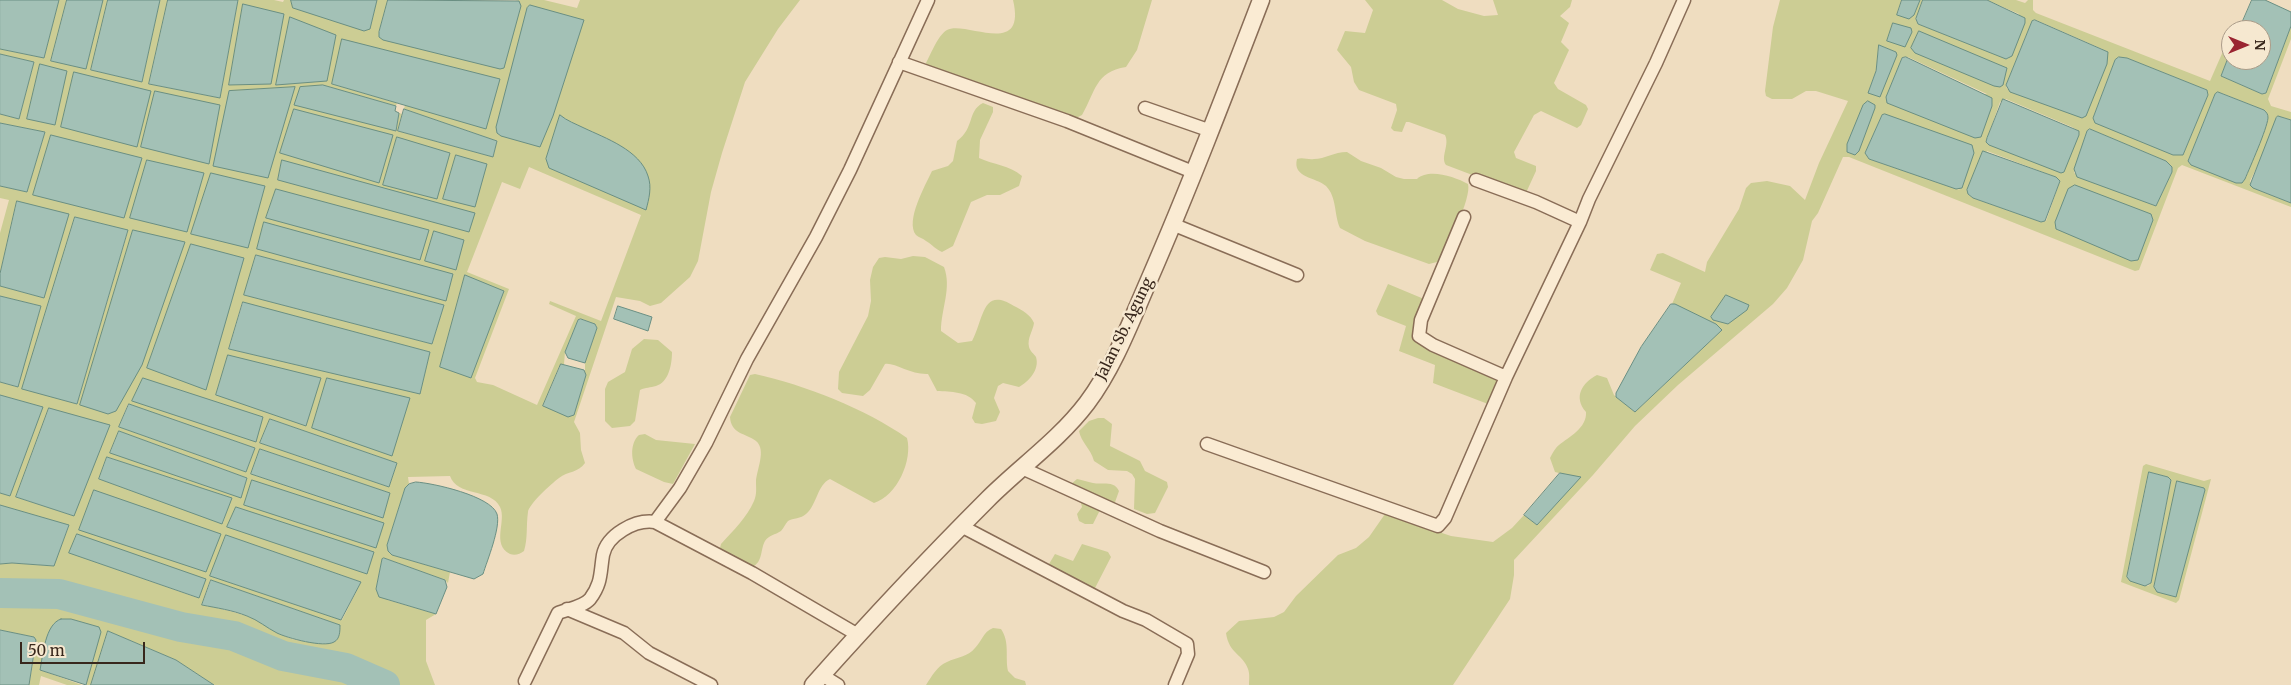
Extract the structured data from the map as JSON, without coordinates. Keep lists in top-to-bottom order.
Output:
{
  "streets": {
    "street": ["Jalan Sb. Agung"]
  },
  "scale_bar": "50 m",
  "north": "right"
}
